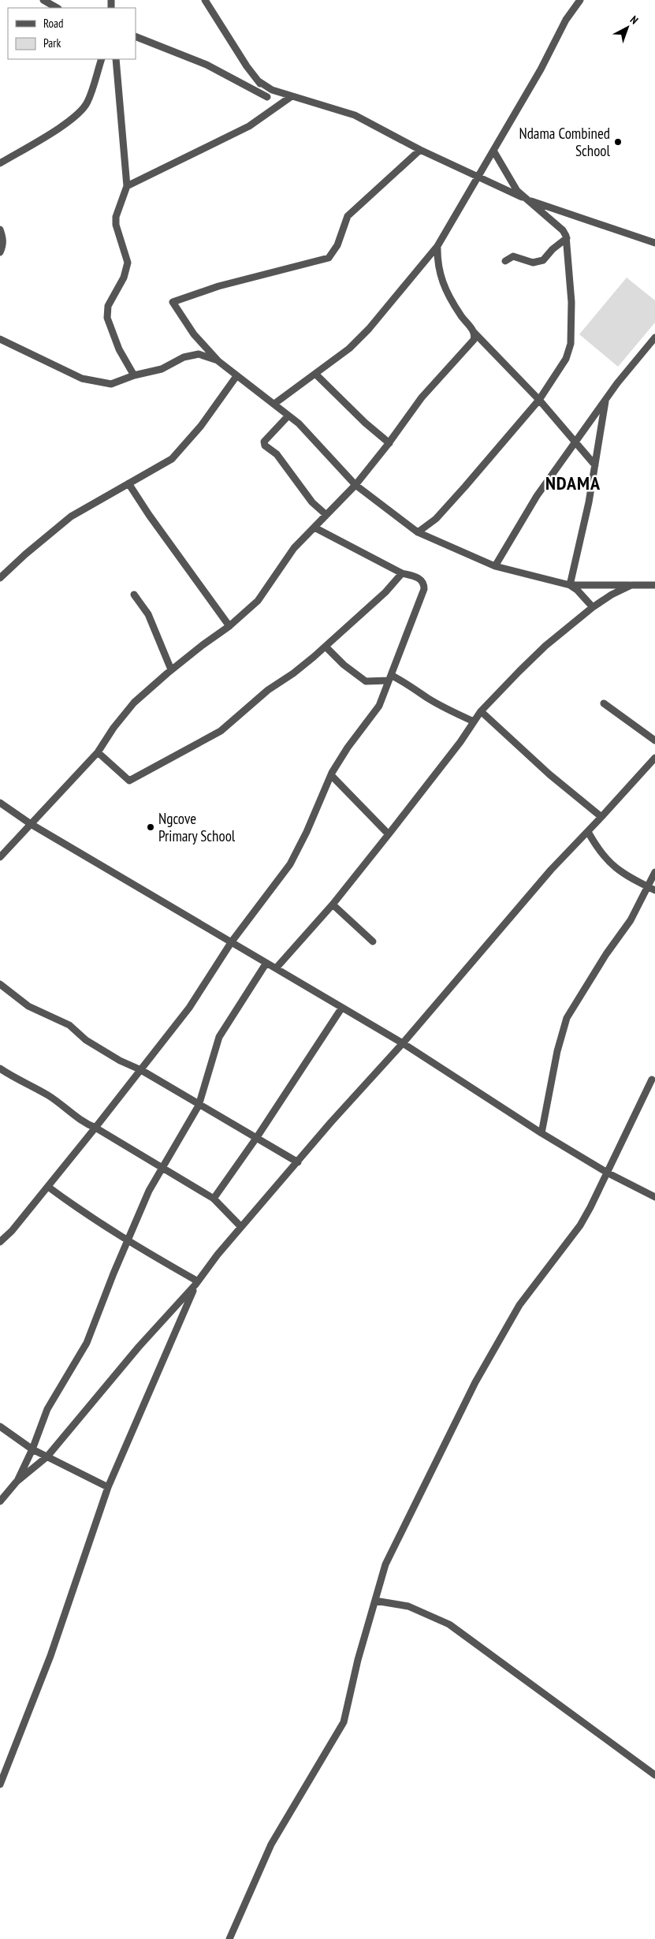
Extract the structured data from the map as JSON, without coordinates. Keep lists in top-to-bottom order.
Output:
{
  "districts": ["NDAMA"],
  "places": ["Ndama Combined School", "Ngcove Primary School"],
  "legend": ["Road", "Park"],
  "north": "top right"
}
